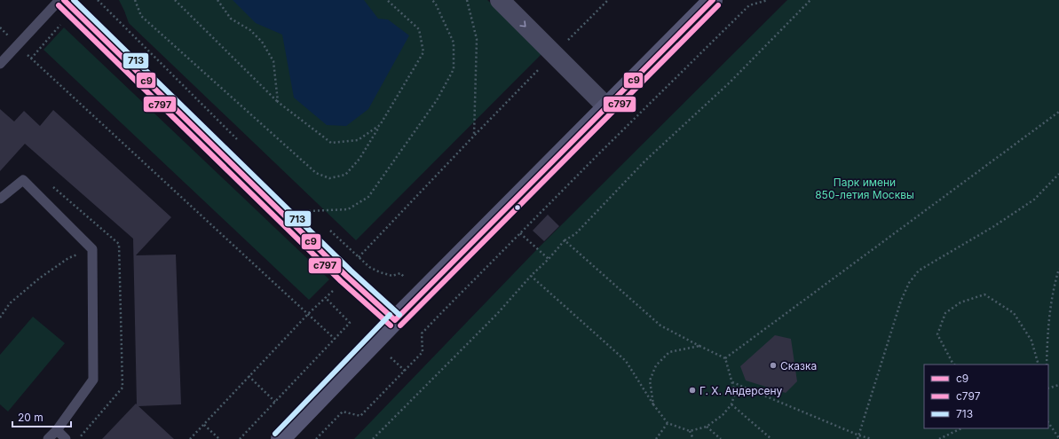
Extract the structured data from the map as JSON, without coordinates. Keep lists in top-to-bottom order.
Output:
{
  "parks": ["Парк имени 850-летия Москвы"],
  "places": ["Сказка", "Г. Х. Андерсену"],
  "lines": ["transit line с9", "transit line 713", "transit line с797"],
  "legend": ["с9", "с797", "713"],
  "scale_bar": "20 m"
}
